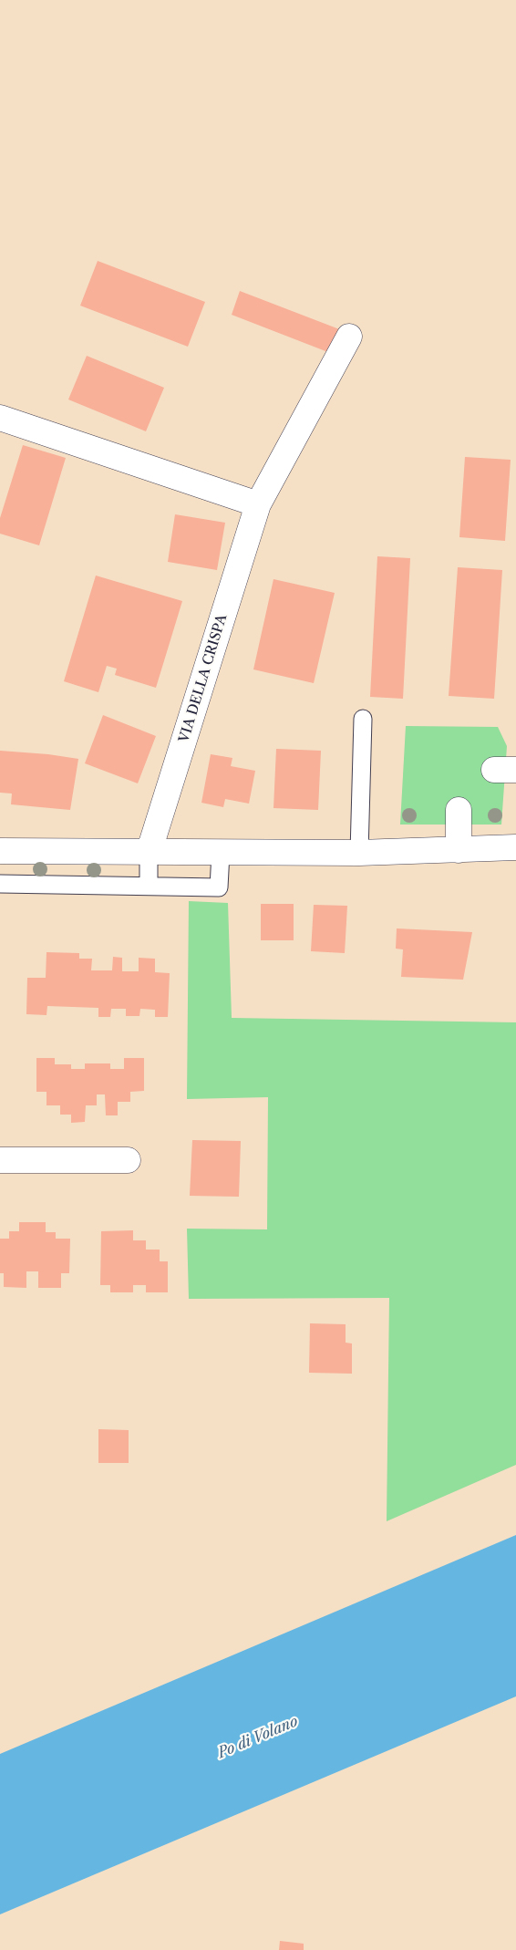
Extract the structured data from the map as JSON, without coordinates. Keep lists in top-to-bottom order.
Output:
{
  "streets": {
    "street": ["VIA DELLA CRISPA"]
  },
  "water": ["Po di Volano"]
}
